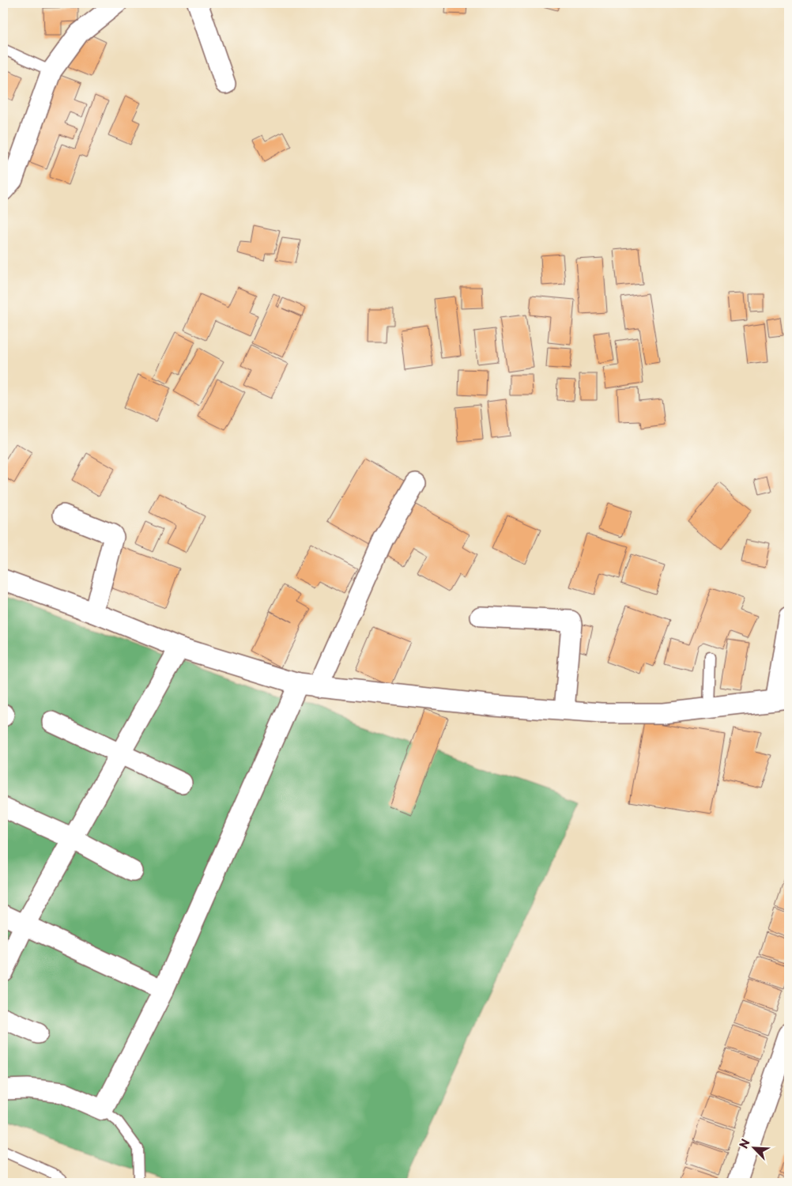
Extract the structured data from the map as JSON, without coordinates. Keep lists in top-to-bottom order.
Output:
{
  "north": "top left"
}
